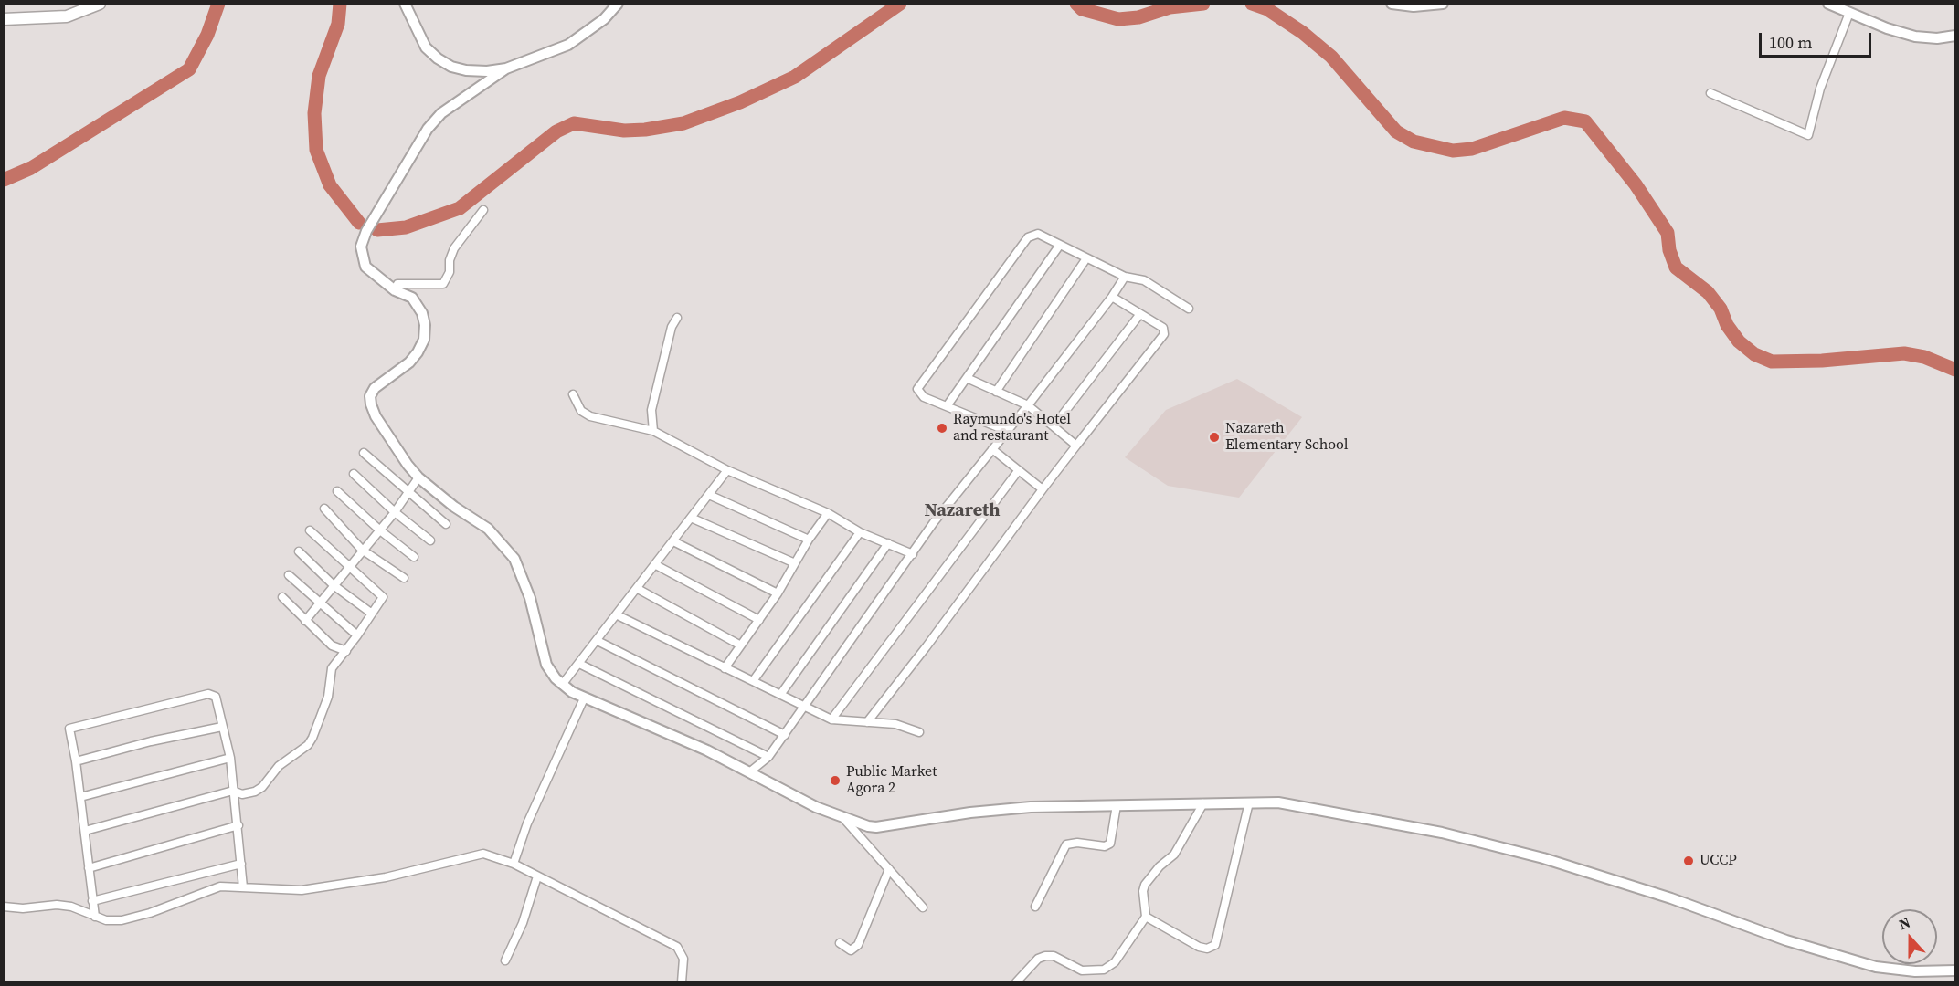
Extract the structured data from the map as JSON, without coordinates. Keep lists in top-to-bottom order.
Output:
{
  "districts": ["Nazareth"],
  "places": [
    "Raymundo's Hotel and restaurant",
    "Nazareth Elementary School",
    "Public Market Agora 2",
    "UCCP"
  ],
  "scale_bar": "100 m",
  "north": "top"
}
